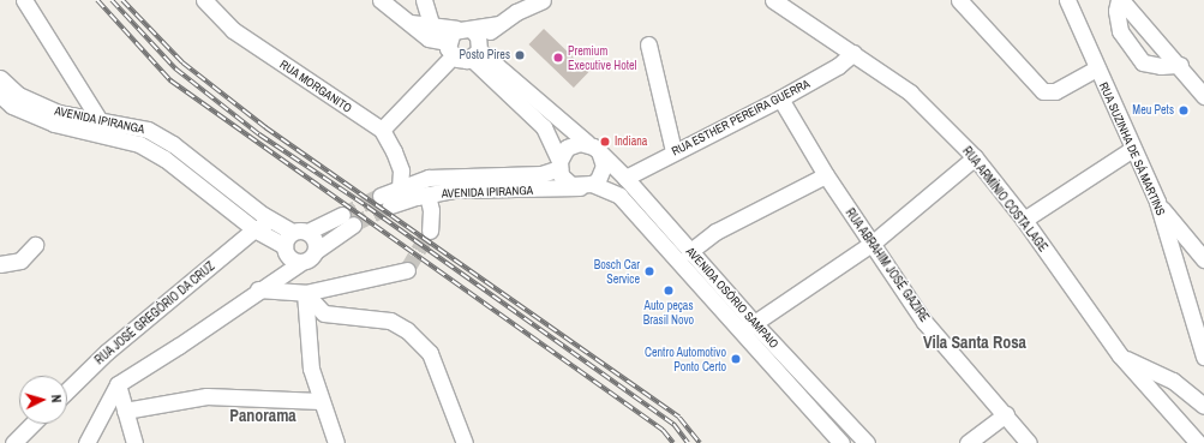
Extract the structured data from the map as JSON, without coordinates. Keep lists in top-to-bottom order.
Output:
{
  "streets": {
    "street": [
      "RUA MORGANITO",
      "RUA ESTHER PEREIRA GUERRA",
      "AVENIDA IPIRANGA",
      "RUA SUZINHA DE SÁ MARTINS",
      "RUA ARMÍNIO COSTA LAGE",
      "RUA ABRAHIM JOSÉ GAZIRE",
      "AVENIDA OSÓRIO SAMPAIO",
      "RUA JOSÉ GREGÓRIO DA CRUZ"
    ]
  },
  "crossings": [
    ["RUA MORGANITO", "AVENIDA IPIRANGA"],
    ["RUA ESTHER PEREIRA GUERRA", "RUA ARMÍNIO COSTA LAGE"],
    ["RUA ESTHER PEREIRA GUERRA", "RUA ABRAHIM JOSÉ GAZIRE"],
    ["RUA ESTHER PEREIRA GUERRA", "AVENIDA OSÓRIO SAMPAIO"],
    ["AVENIDA IPIRANGA", "AVENIDA OSÓRIO SAMPAIO"],
    ["AVENIDA IPIRANGA", "RUA JOSÉ GREGÓRIO DA CRUZ"]
  ],
  "districts": ["Vila Santa Rosa", "Panorama"],
  "places": [
    "Posto Pires",
    "Premium Executive Hotel",
    "Meu Pets",
    "Indiana",
    "Bosch Car Service",
    "Auto peças Brasil Novo",
    "Centro Automotivo Ponto Certo"
  ],
  "north": "right"
}
